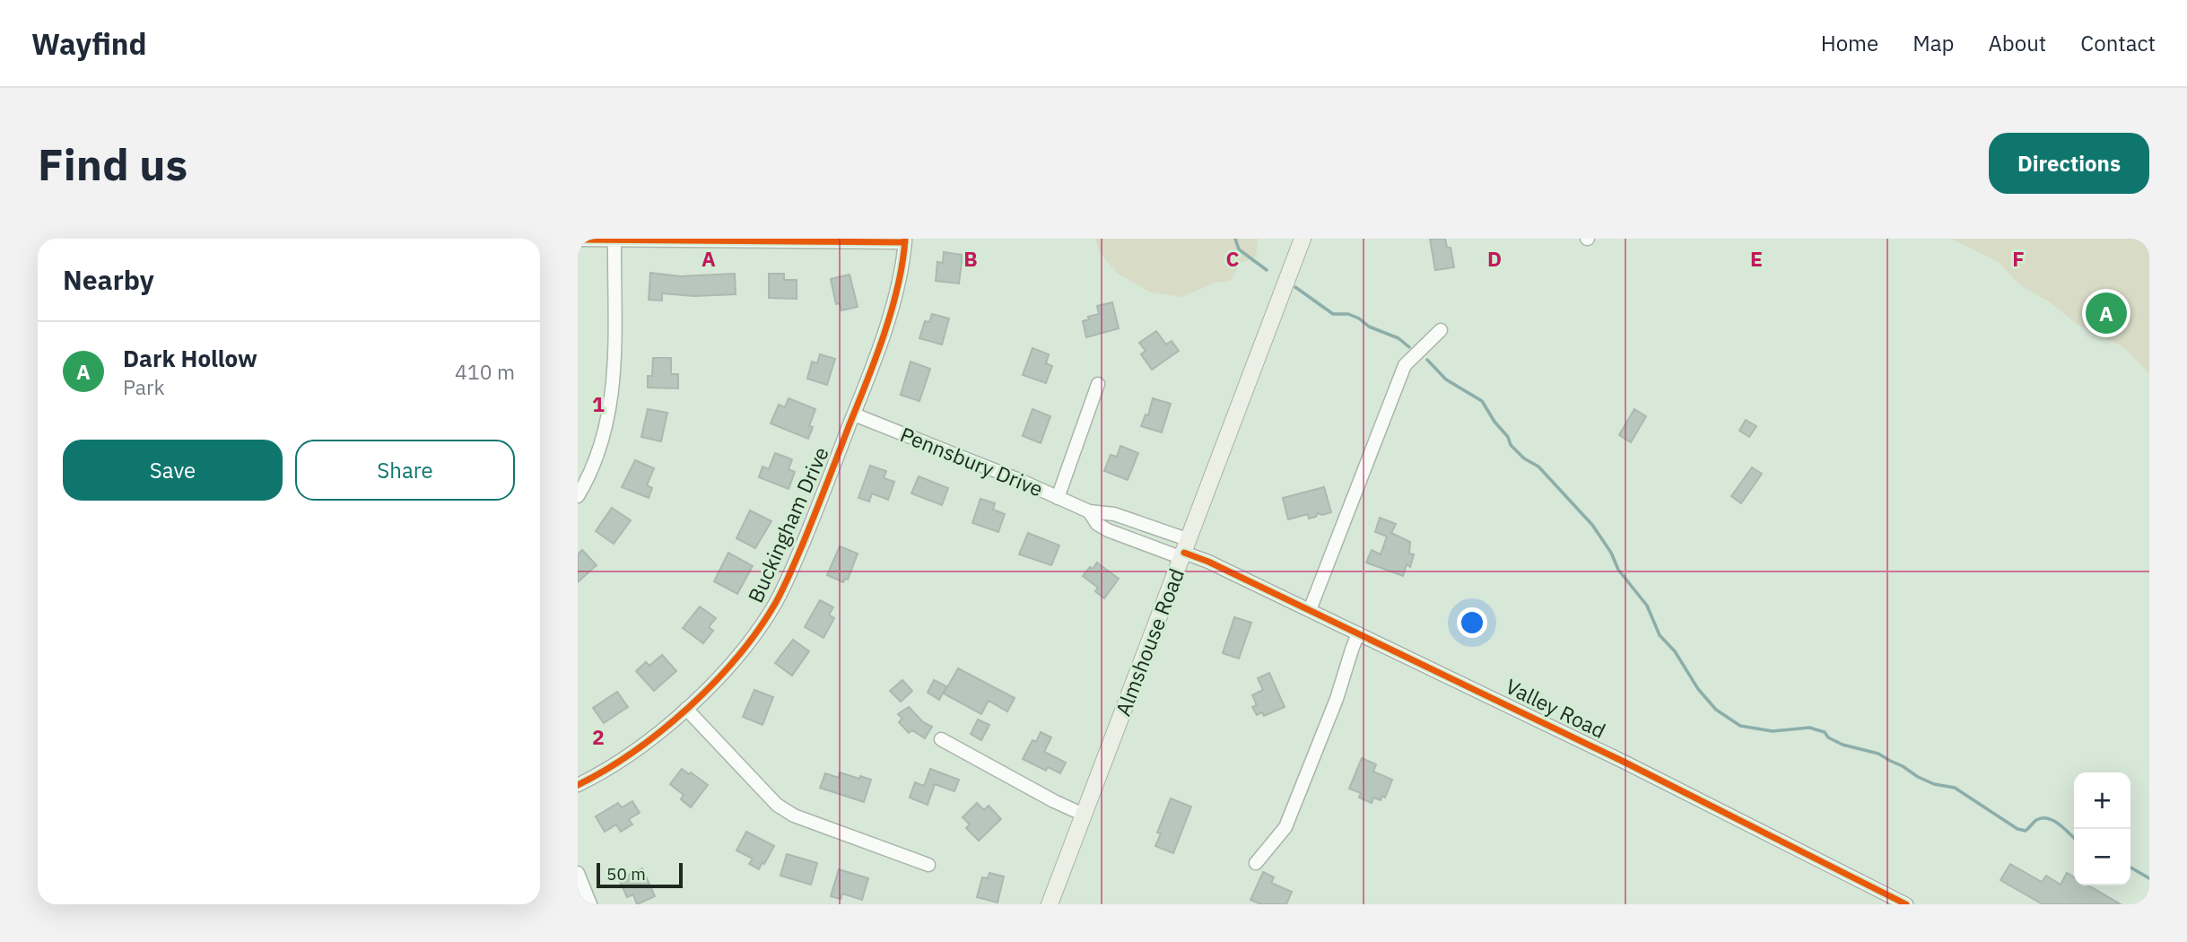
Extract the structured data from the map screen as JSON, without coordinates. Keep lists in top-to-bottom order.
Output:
{
  "streets": {
    "main road": ["Almshouse Road"],
    "street": ["Pennsbury Drive", "Buckingham Drive", "Valley Road"]
  },
  "crossings": [
    ["Pennsbury Drive", "Buckingham Drive"],
    ["Pennsbury Drive", "Almshouse Road"],
    ["Pennsbury Drive", "Valley Road"],
    ["Almshouse Road", "Valley Road"]
  ],
  "scale_bar": "50 m",
  "page": {
    "header": "Wayfind",
    "nav": [
      "Home",
      "Map",
      "About",
      "Contact"
    ],
    "buttons": [
      "Directions",
      ["Save", "Share"]
    ],
    "title": "Find us",
    "heading": "Nearby",
    "pins": "A",
    "list": [
      {
        "mark": "A",
        "name": "Dark Hollow",
        "note": "Park",
        "value": "410 m"
      }
    ],
    "map_buttons": ["+", "−"],
    "scale": "50 m"
  },
  "grid": {
    "columns": [
      "A",
      "B",
      "C",
      "D",
      "E",
      "F"
    ],
    "rows": ["1", "2"]
  }
}
